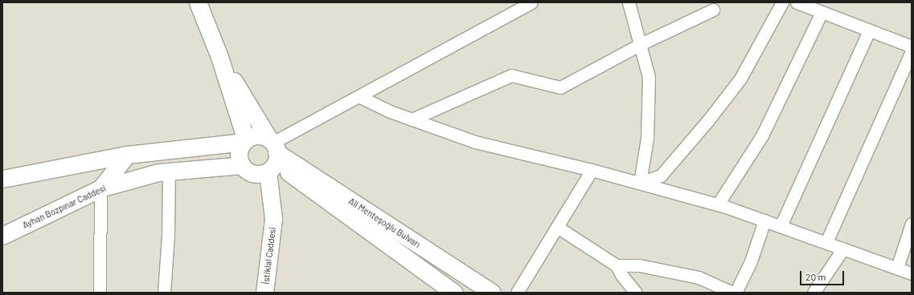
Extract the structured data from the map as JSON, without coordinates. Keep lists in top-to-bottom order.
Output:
{
  "streets": {
    "street": ["Ayhan Bozpınar Caddesi", "Ali Menteşoğlu Bulvarı", "İstiklal Caddesi"]
  },
  "crossings": [
    ["Ali Menteşoğlu Bulvarı", "İstiklal Caddesi"]
  ],
  "scale_bar": "20 m"
}
